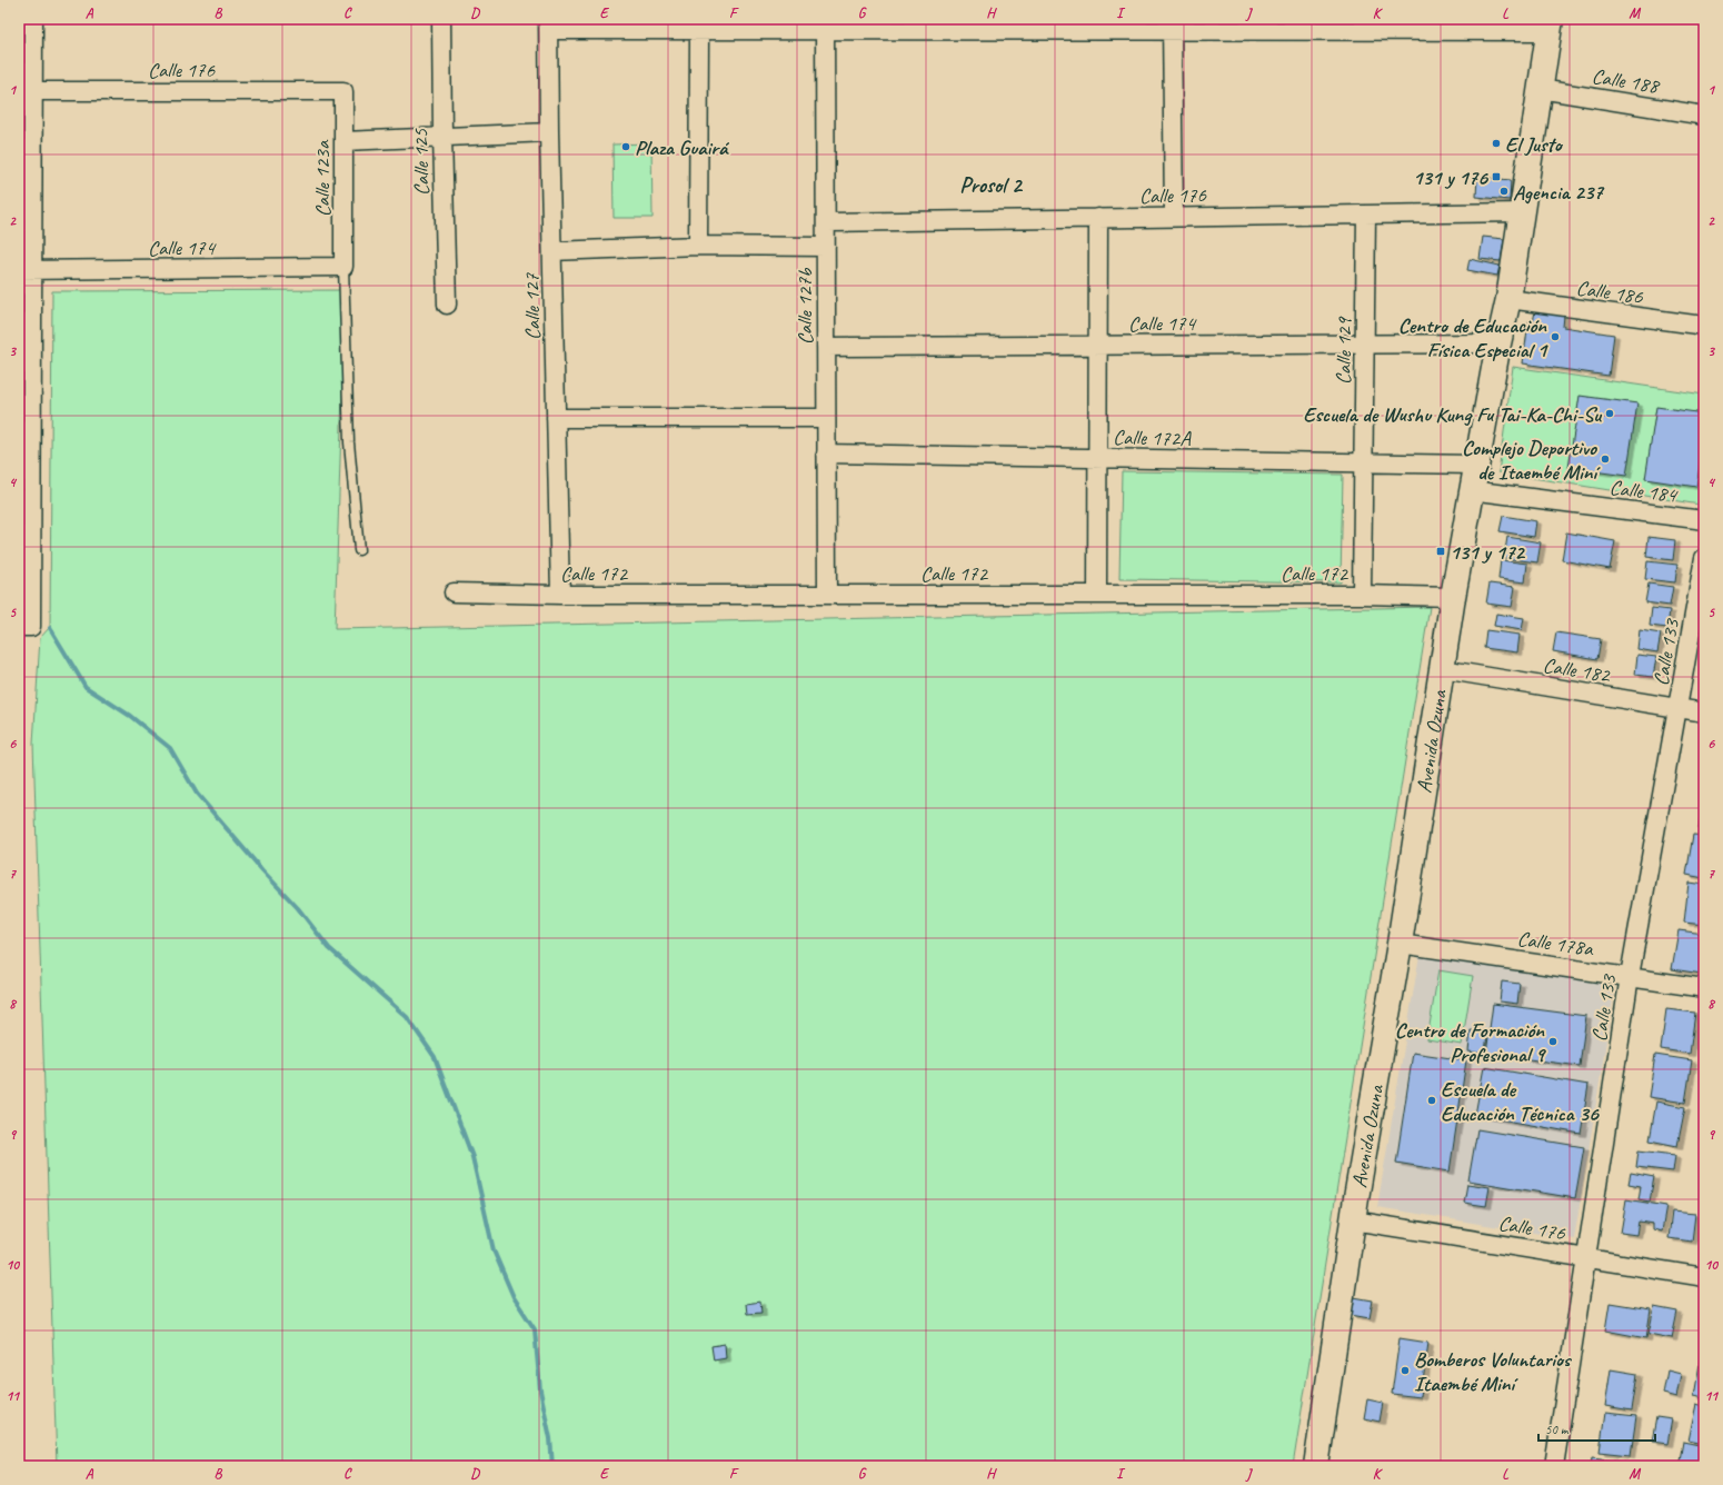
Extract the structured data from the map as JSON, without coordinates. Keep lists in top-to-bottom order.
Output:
{
  "streets": {
    "main road": ["Avenida Ozuna"],
    "street": [
      "Calle 176",
      "Calle 188",
      "Calle 125",
      "Calle 123a",
      "Calle 174",
      "Calle 186",
      "Calle 127",
      "Calle 127b",
      "Calle 129",
      "Calle 172A",
      "Calle 184",
      "Calle 172",
      "Calle 133",
      "Calle 182",
      "Calle 178a"
    ]
  },
  "crossings": [
    ["Calle 176", "Calle 123a"],
    ["Calle 176", "Calle 127b"],
    ["Calle 176", "Calle 129"],
    ["Calle 176", "Calle 133"],
    ["Calle 176", "Avenida Ozuna"],
    ["Calle 188", "Avenida Ozuna"],
    ["Calle 123a", "Calle 174"],
    ["Calle 174", "Calle 127b"],
    ["Calle 174", "Calle 129"],
    ["Calle 174", "Avenida Ozuna"],
    ["Calle 186", "Avenida Ozuna"],
    ["Calle 127", "Calle 172"],
    ["Calle 127b", "Calle 172A"],
    ["Calle 127b", "Calle 172"],
    ["Calle 129", "Calle 172A"],
    ["Calle 129", "Calle 172"],
    ["Calle 172A", "Avenida Ozuna"],
    ["Calle 184", "Avenida Ozuna"],
    ["Calle 172", "Avenida Ozuna"],
    ["Calle 133", "Calle 182"],
    ["Calle 133", "Calle 178a"],
    ["Calle 182", "Avenida Ozuna"],
    ["Avenida Ozuna", "Calle 178a"]
  ],
  "districts": ["Prosol 2"],
  "places": {
    "other": [
      "El Justo",
      "Plaza Guairá",
      "Agencia 237",
      "Centro de Educación Física Especial 1",
      "Escuela de Wushu Kung Fu Tai-Ka-Chi-Su",
      "Complejo Deportivo de Itaembé Miní",
      "Centro de Formación Profesional 9",
      "Escuela de Educación Técnica 36",
      "Bomberos Voluntarios Itaembé Miní"
    ],
    "transit": ["131 y 176", "131 y 172"]
  },
  "scale_bar": "50 m",
  "grid": {
    "columns": [
      "A",
      "B",
      "C",
      "D",
      "E",
      "F",
      "G",
      "H",
      "I",
      "J",
      "K",
      "L",
      "M"
    ],
    "rows": [
      "1",
      "2",
      "3",
      "4",
      "5",
      "6",
      "7",
      "8",
      "9",
      "10",
      "11"
    ]
  }
}
